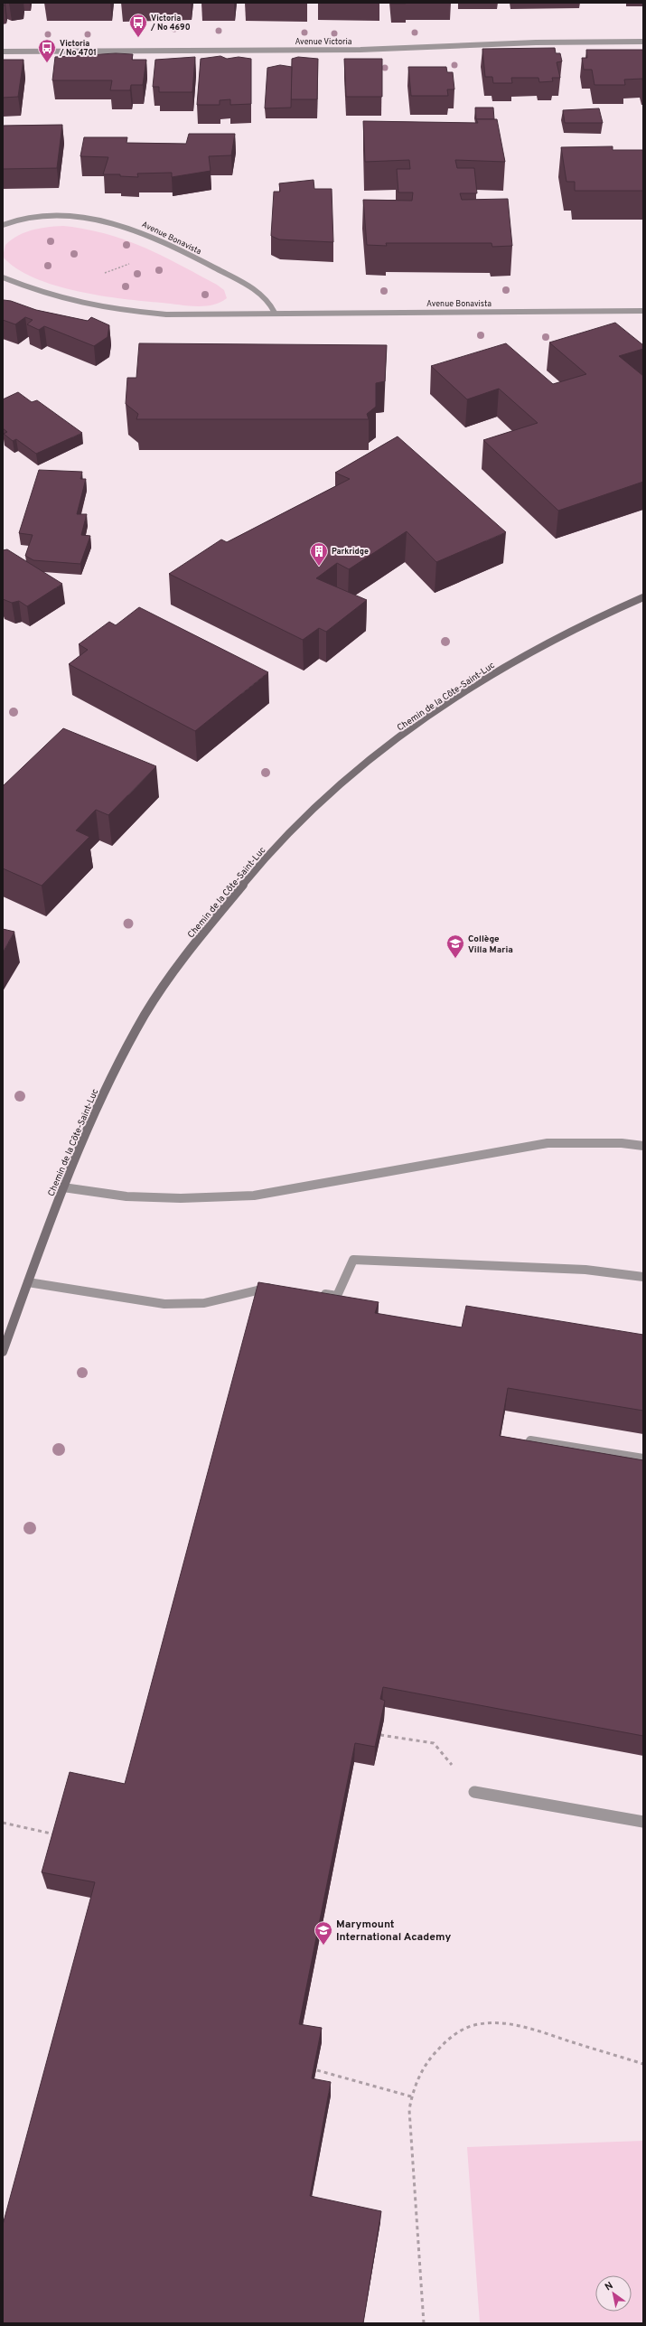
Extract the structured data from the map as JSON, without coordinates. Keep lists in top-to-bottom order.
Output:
{
  "streets": {
    "main road": ["Chemin de la Côte-Saint-Luc"],
    "street": ["Avenue Victoria", "Avenue Bonavista"]
  },
  "places": {
    "bus stop": ["Victoria / No 4690", "Victoria / No 4701"],
    "building": ["Parkridge"],
    "school or university": ["Collège Villa Maria", "Marymount International Academy"]
  },
  "north": "top left"
}
